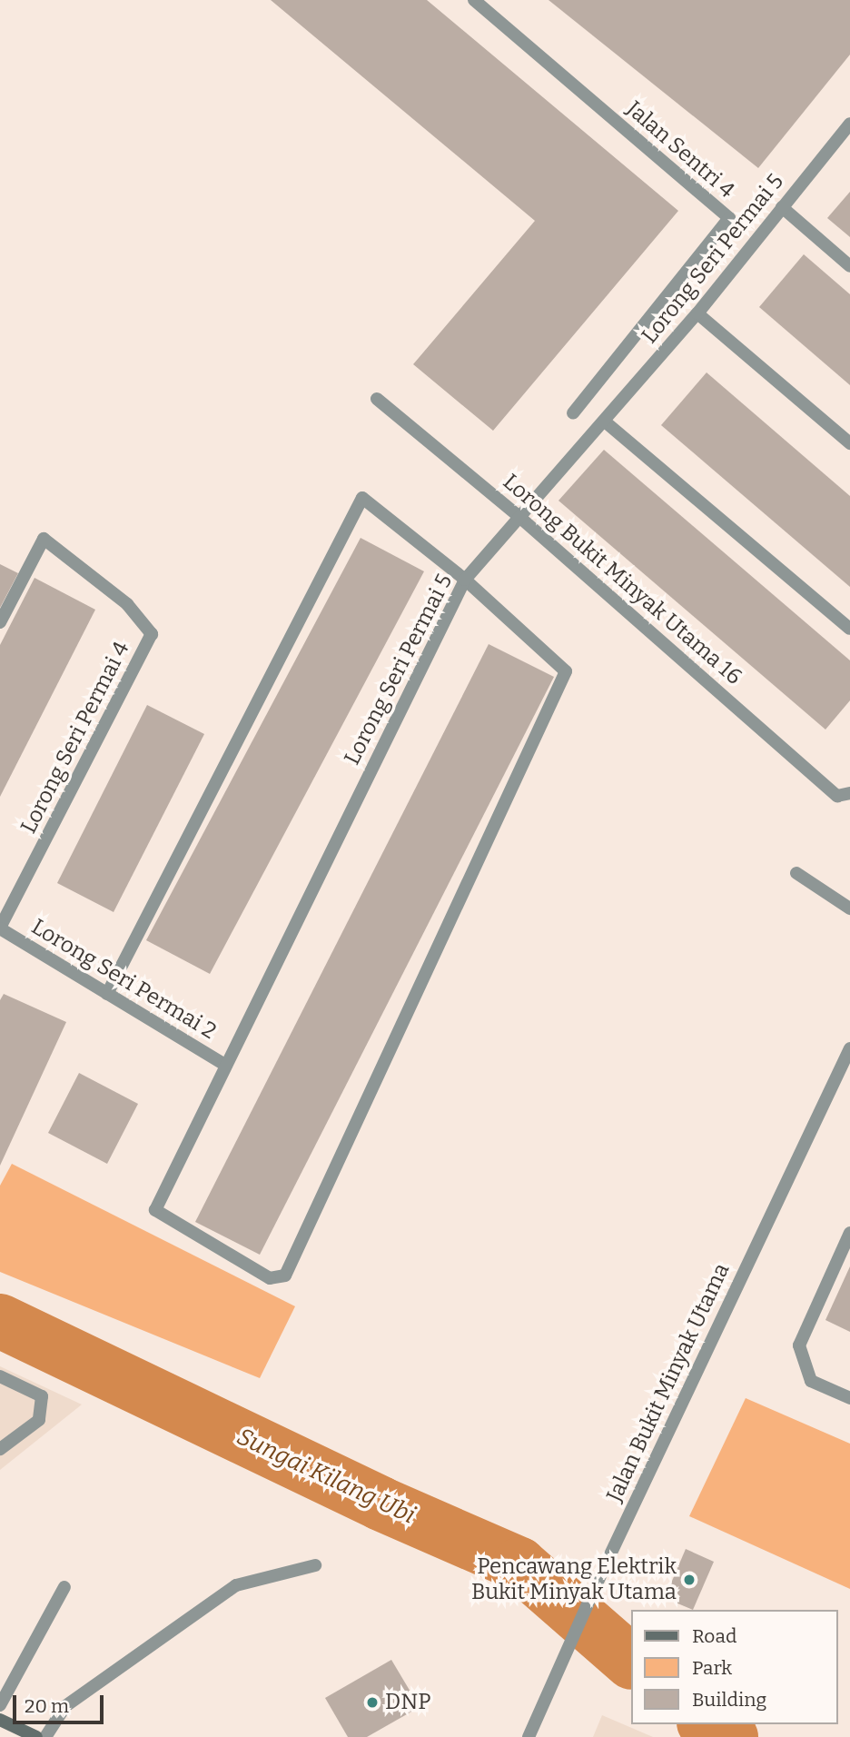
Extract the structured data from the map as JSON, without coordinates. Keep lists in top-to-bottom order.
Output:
{
  "streets": {
    "street": [
      "Jalan Sentri 4",
      "Lorong Seri Permai 5",
      "Lorong Bukit Minyak Utama 16",
      "Lorong Seri Permai 4",
      "Lorong Seri Permai 2",
      "Jalan Bukit Minyak Utama"
    ]
  },
  "crossings": [
    ["Lorong Seri Permai 5", "Lorong Bukit Minyak Utama 16"],
    ["Lorong Seri Permai 5", "Lorong Seri Permai 2"],
    ["Lorong Seri Permai 4", "Lorong Seri Permai 2"]
  ],
  "water": ["Sungai Kilang Ubi"],
  "places": ["Pencawang Elektrik Bukit Minyak Utama", "DNP"],
  "legend": ["Road", "Park", "Building"],
  "scale_bar": "20 m"
}
